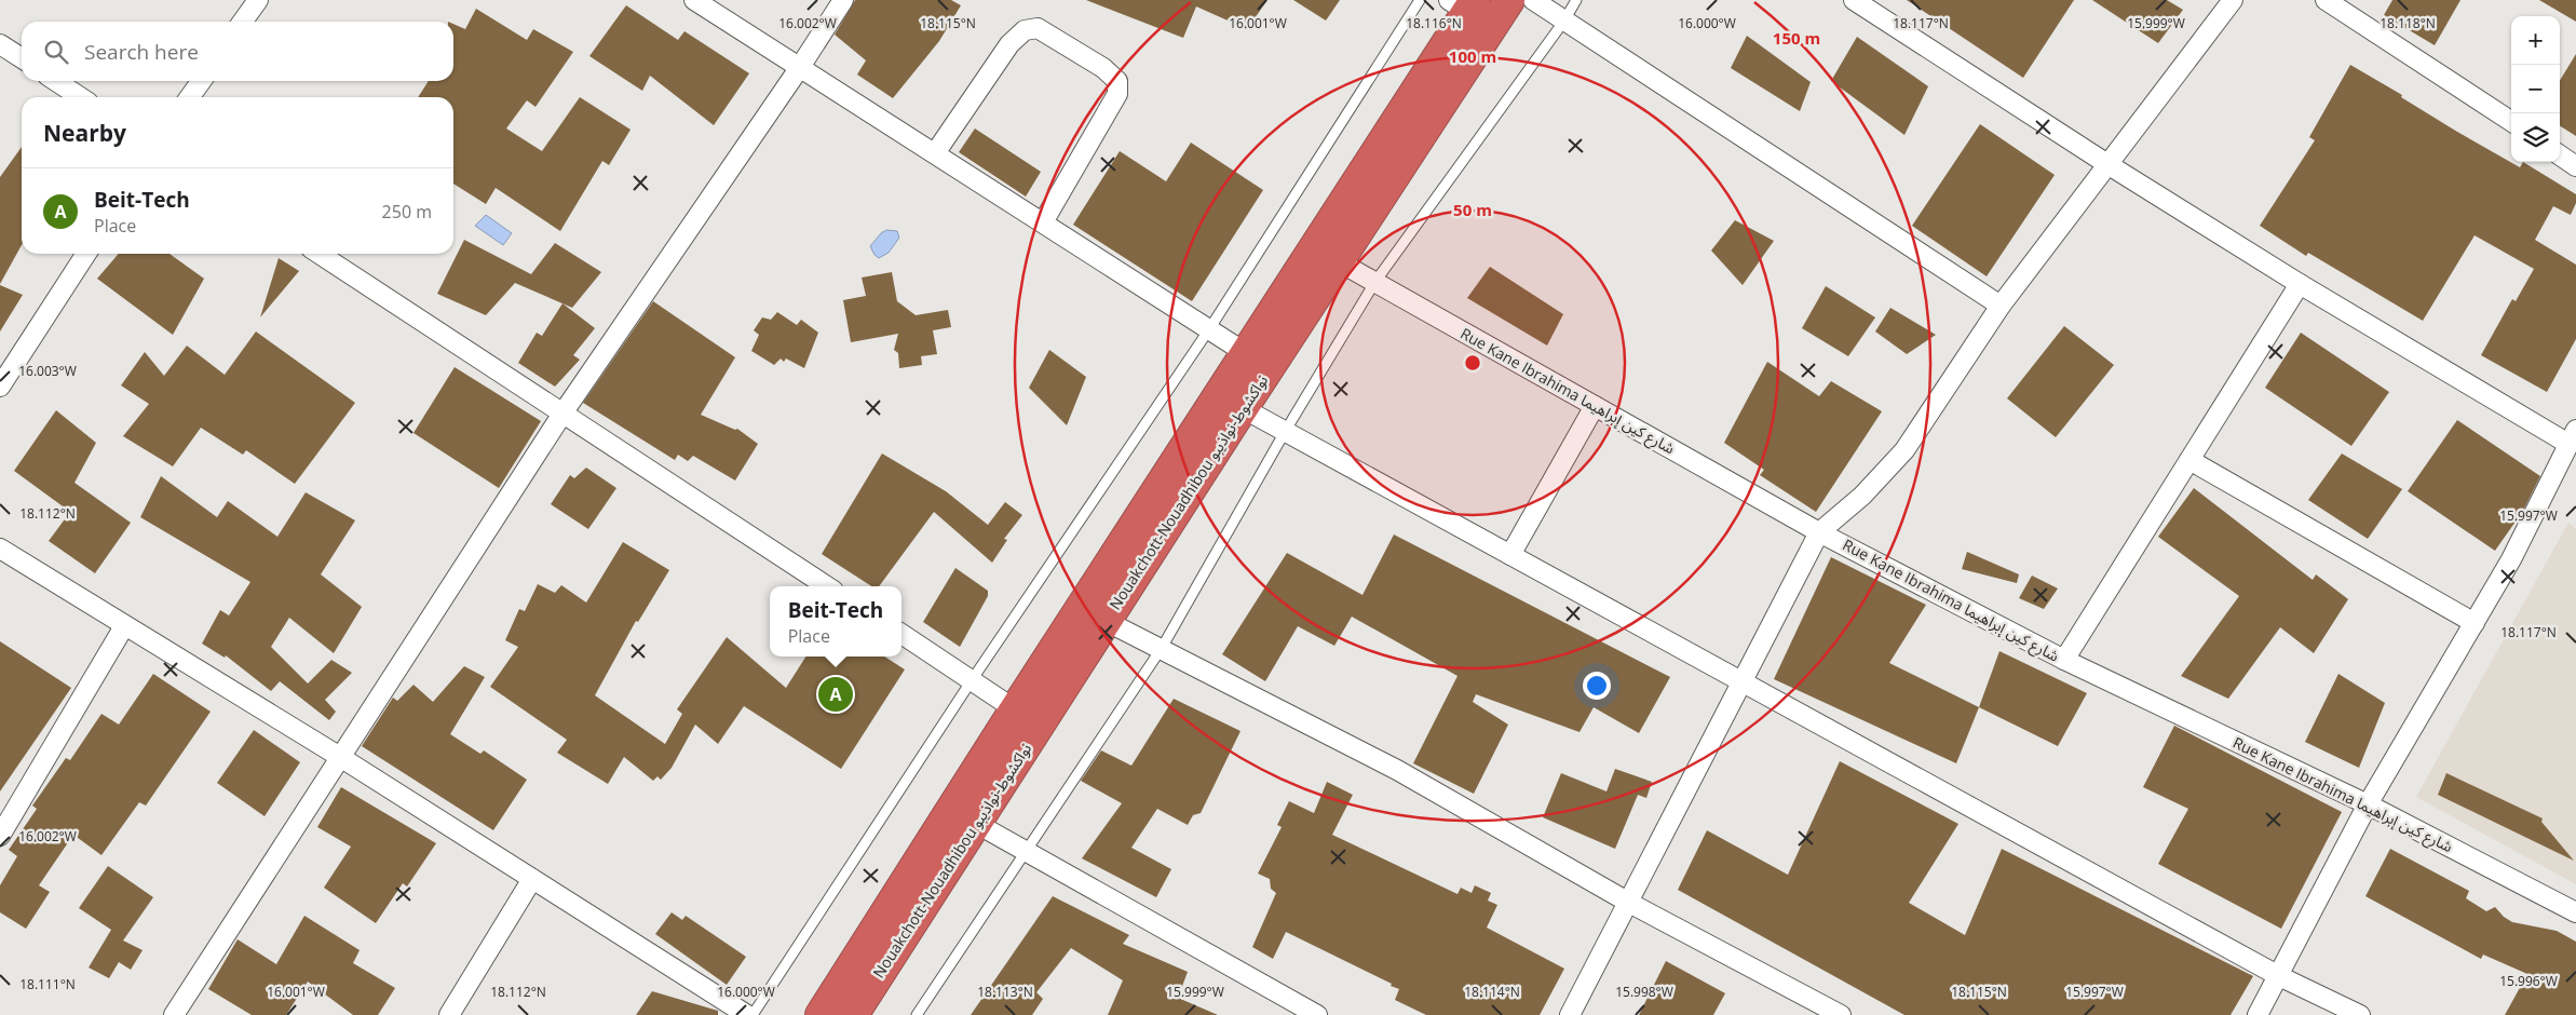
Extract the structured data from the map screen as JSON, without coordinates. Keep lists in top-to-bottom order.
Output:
{
  "streets": {
    "highway": ["Nouakchott-Nouadhibou نواكشوط-نواذيبو"],
    "street": ["Rue Kane Ibrahima شارع كين إبراهيما"]
  },
  "crossings": [
    ["Rue Kane Ibrahima شارع كين إبراهيما", "Nouakchott-Nouadhibou نواكشوط-نواذيبو"]
  ],
  "page": {
    "map_buttons": ["+", "−"],
    "search": "Search here",
    "heading": "Nearby",
    "list": [
      {
        "mark": "A",
        "name": "Beit-Tech",
        "note": "Place",
        "value": "250 m"
      }
    ],
    "popup": ["Beit-Tech", "Place"],
    "pins": "A"
  },
  "coordinates": [
    "18.115°N",
    "18.116°N",
    "18.117°N",
    "18.118°N",
    "16.002°W",
    "16.001°W",
    "16.000°W",
    "15.999°W",
    "16.003°W",
    "18.112°N",
    "15.997°W",
    "15.996°W",
    "18.111°N",
    "15.998°W",
    "18.113°N",
    "18.114°N"
  ],
  "rings": ["150 m", "100 m", "50 m"]
}
